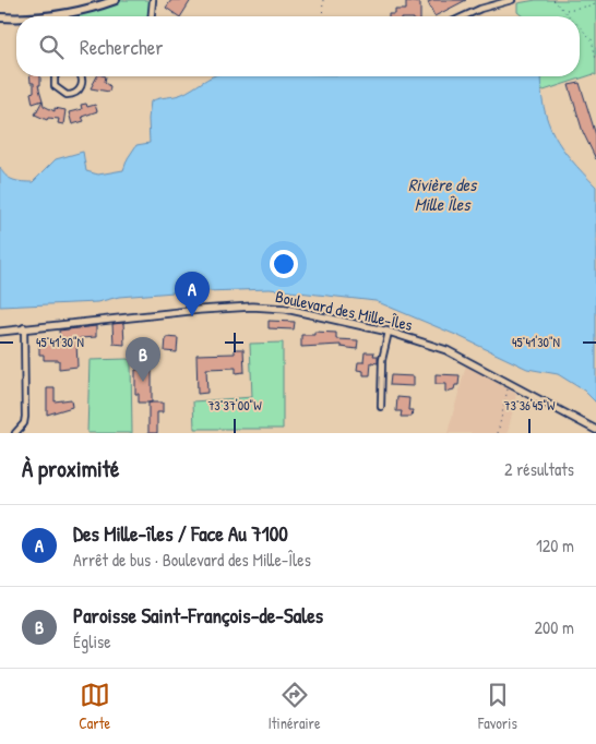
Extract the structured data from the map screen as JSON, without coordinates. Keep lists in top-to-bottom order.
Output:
{
  "streets": {
    "street": ["Boulevard des Mille-Îles"]
  },
  "water": ["Rivière des Mille Îles"],
  "page": {
    "search": "Rechercher",
    "pins": ["A", "B"],
    "heading": ["À proximité", "2 résultats"],
    "list": [
      {
        "mark": "A",
        "name": "Des Mille-îles / Face Au 7100",
        "note": "Arrêt de bus · Boulevard des Mille-Îles",
        "value": "120 m"
      },
      {
        "mark": "B",
        "name": "Paroisse Saint-François-de-Sales",
        "note": "Église",
        "value": "200 m"
      }
    ],
    "nav": ["Carte", "Itinéraire", "Favoris"]
  },
  "coordinates": ["45°41'30\"N", "73°37'00\"W", "73°36'45\"W"]
}
